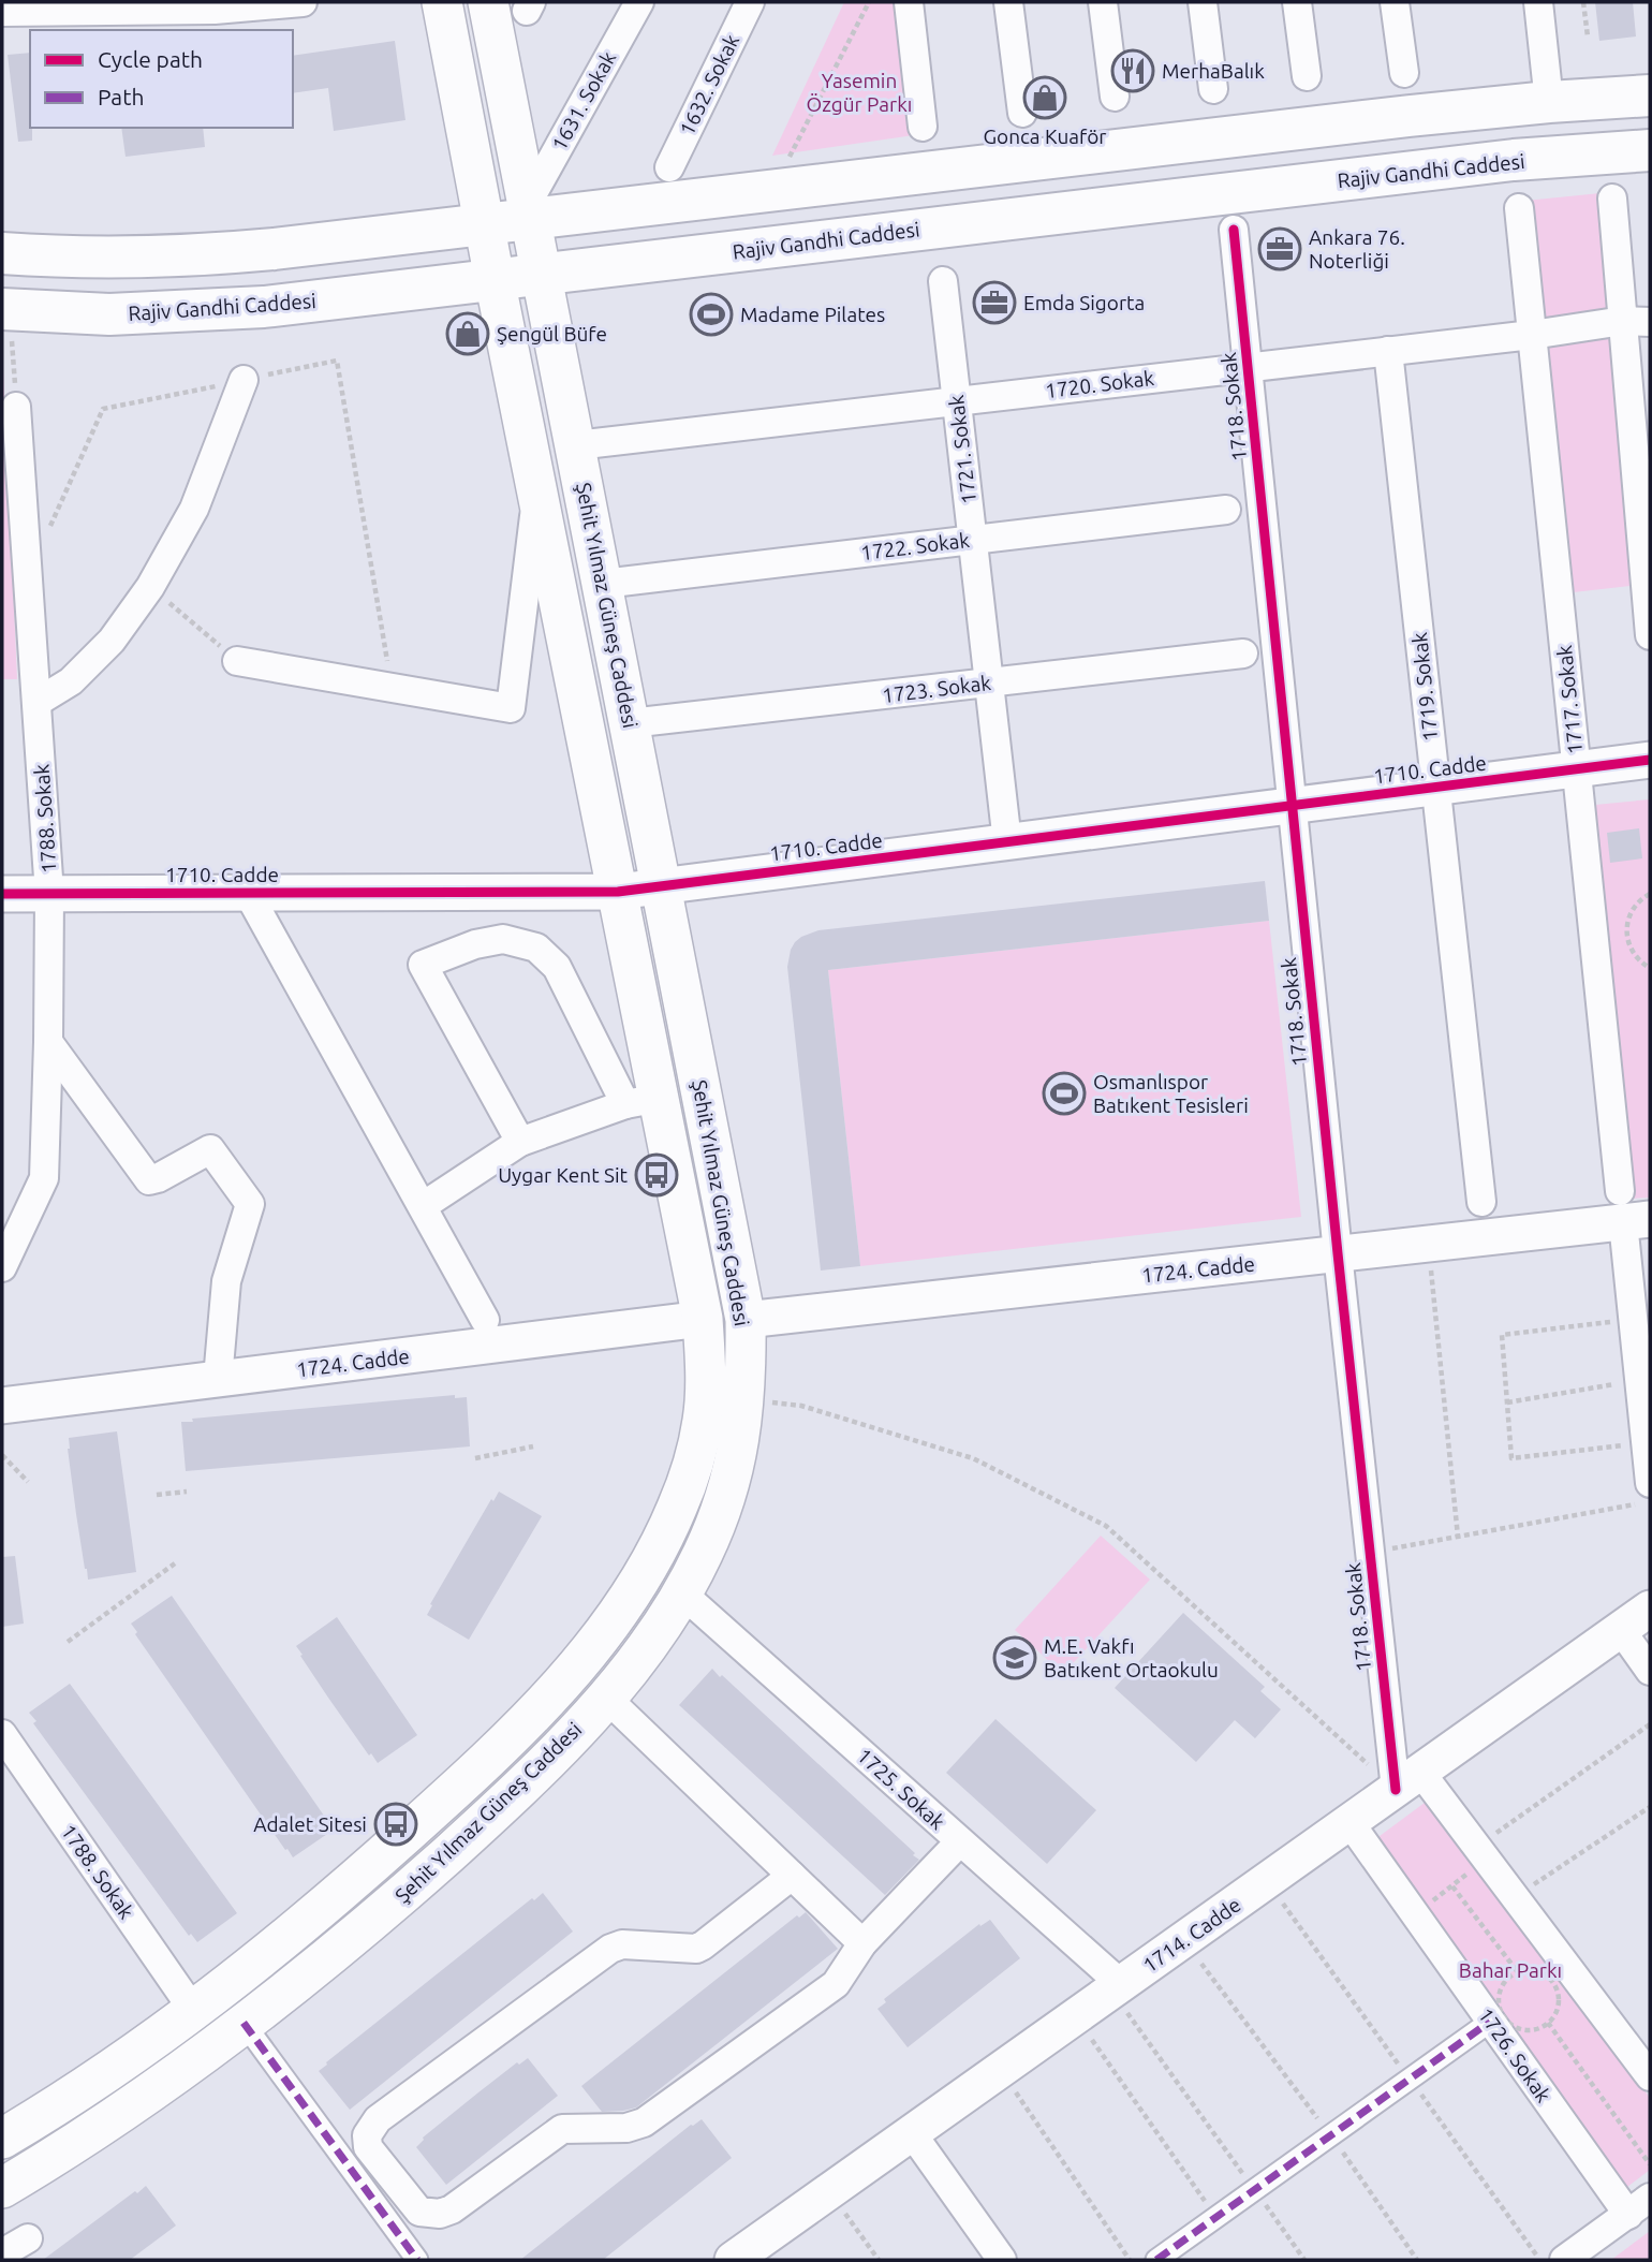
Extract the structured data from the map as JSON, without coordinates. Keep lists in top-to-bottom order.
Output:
{
  "streets": {
    "main road": ["Rajiv Gandhi Caddesi", "Şehit Yılmaz Güneş Caddesi"],
    "street": [
      "1632. Sokak",
      "1631. Sokak",
      "1720. Sokak",
      "1718. Sokak",
      "1721. Sokak",
      "1722. Sokak",
      "1719. Sokak",
      "1723. Sokak",
      "1717. Sokak",
      "1710. Cadde",
      "1788. Sokak",
      "1724. Cadde",
      "1725. Sokak",
      "1714. Cadde",
      "1726. Sokak"
    ]
  },
  "crossings": [
    ["1631. Sokak", "Şehit Yılmaz Güneş Caddesi"],
    ["Rajiv Gandhi Caddesi", "Şehit Yılmaz Güneş Caddesi"],
    ["1720. Sokak", "1718. Sokak"],
    ["1720. Sokak", "1721. Sokak"],
    ["1720. Sokak", "Şehit Yılmaz Güneş Caddesi"],
    ["1720. Sokak", "1719. Sokak"],
    ["1720. Sokak", "1717. Sokak"],
    ["1718. Sokak", "1710. Cadde"],
    ["1718. Sokak", "1724. Cadde"],
    ["1718. Sokak", "1714. Cadde"],
    ["1721. Sokak", "1722. Sokak"],
    ["1721. Sokak", "1723. Sokak"],
    ["1721. Sokak", "1710. Cadde"],
    ["1722. Sokak", "Şehit Yılmaz Güneş Caddesi"],
    ["Şehit Yılmaz Güneş Caddesi", "1723. Sokak"],
    ["Şehit Yılmaz Güneş Caddesi", "1710. Cadde"],
    ["Şehit Yılmaz Güneş Caddesi", "1788. Sokak"],
    ["Şehit Yılmaz Güneş Caddesi", "1724. Cadde"],
    ["Şehit Yılmaz Güneş Caddesi", "1725. Sokak"],
    ["1719. Sokak", "1710. Cadde"],
    ["1717. Sokak", "1710. Cadde"],
    ["1717. Sokak", "1724. Cadde"],
    ["1710. Cadde", "1788. Sokak"],
    ["1725. Sokak", "1714. Cadde"],
    ["1714. Cadde", "1726. Sokak"]
  ],
  "parks": ["Yasemin Özgür Parkı", "Bahar Parkı"],
  "places": {
    "restaurant": ["MerhaBalık"],
    "shop": ["Gonca Kuaför", "Şengül Büfe"],
    "office": ["Ankara 76. Noterliği", "Emda Sigorta"],
    "sports": ["Madame Pilates", "Osmanlıspor Batıkent Tesisleri"],
    "bus stop": ["Uygar Kent Sit", "Adalet Sitesi"],
    "school or university": ["M.E. Vakfı Batıkent Ortaokulu"]
  },
  "legend": ["Cycle path", "Path"]
}
